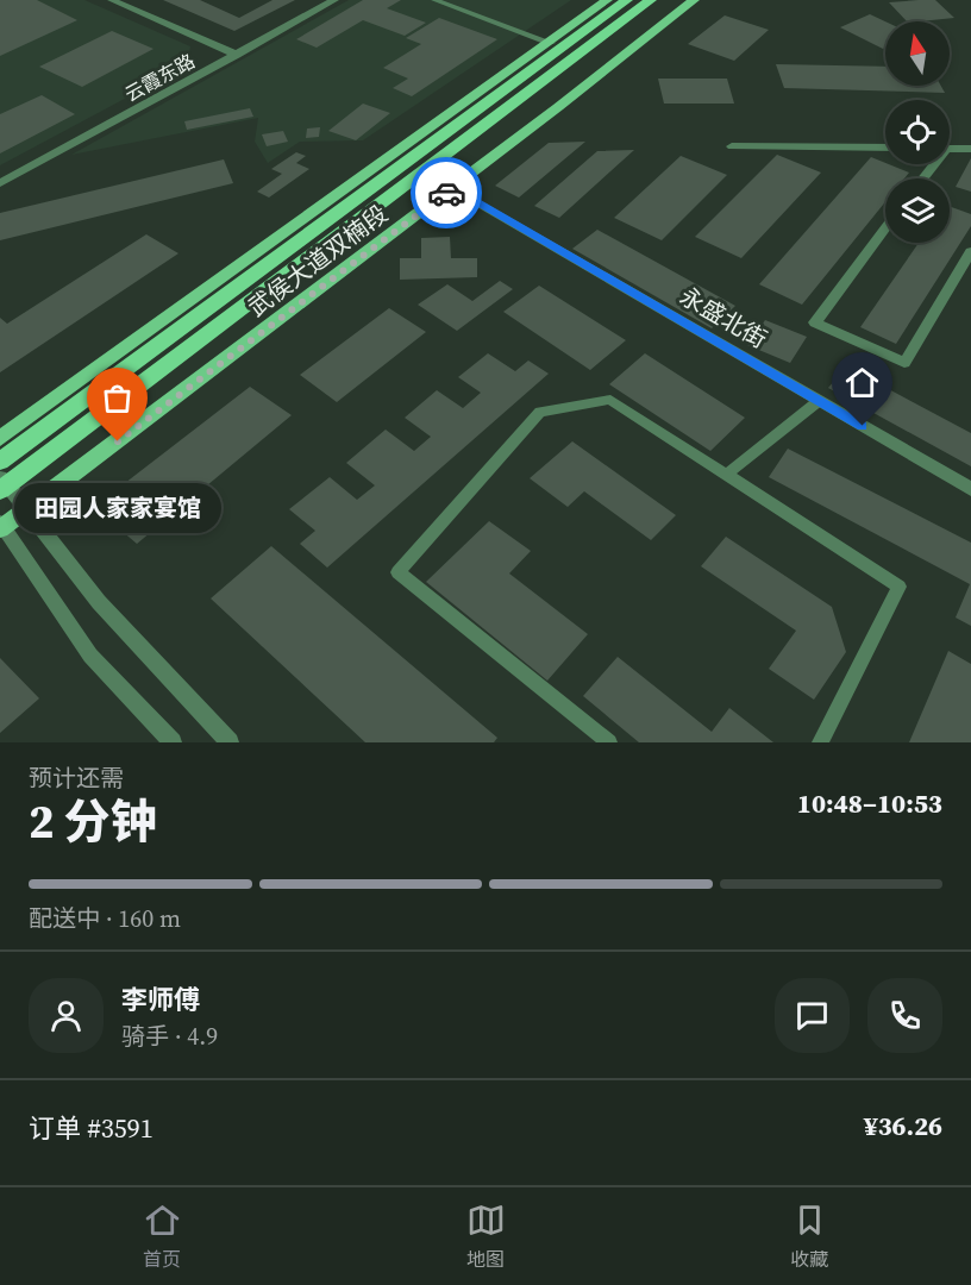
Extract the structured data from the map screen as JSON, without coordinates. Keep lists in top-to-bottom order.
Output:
{
  "streets": {
    "main road": ["武侯大道双楠段"],
    "street": ["云霞东路", "永盛北街"]
  },
  "crossings": [
    ["武侯大道双楠段", "永盛北街"]
  ],
  "places": ["田园人家家宴馆"],
  "north": "top",
  "page": {
    "bubble": "田园人家家宴馆",
    "heading": ["2 分钟", "预计还需", "10:48–10:53"],
    "panel": [
      "李师傅",
      "骑手 · 4.9",
      "订单 #3591",
      "¥36.26"
    ],
    "bar": "配送中 · 160 m",
    "tabs": ["首页", "地图", "收藏"]
  }
}
